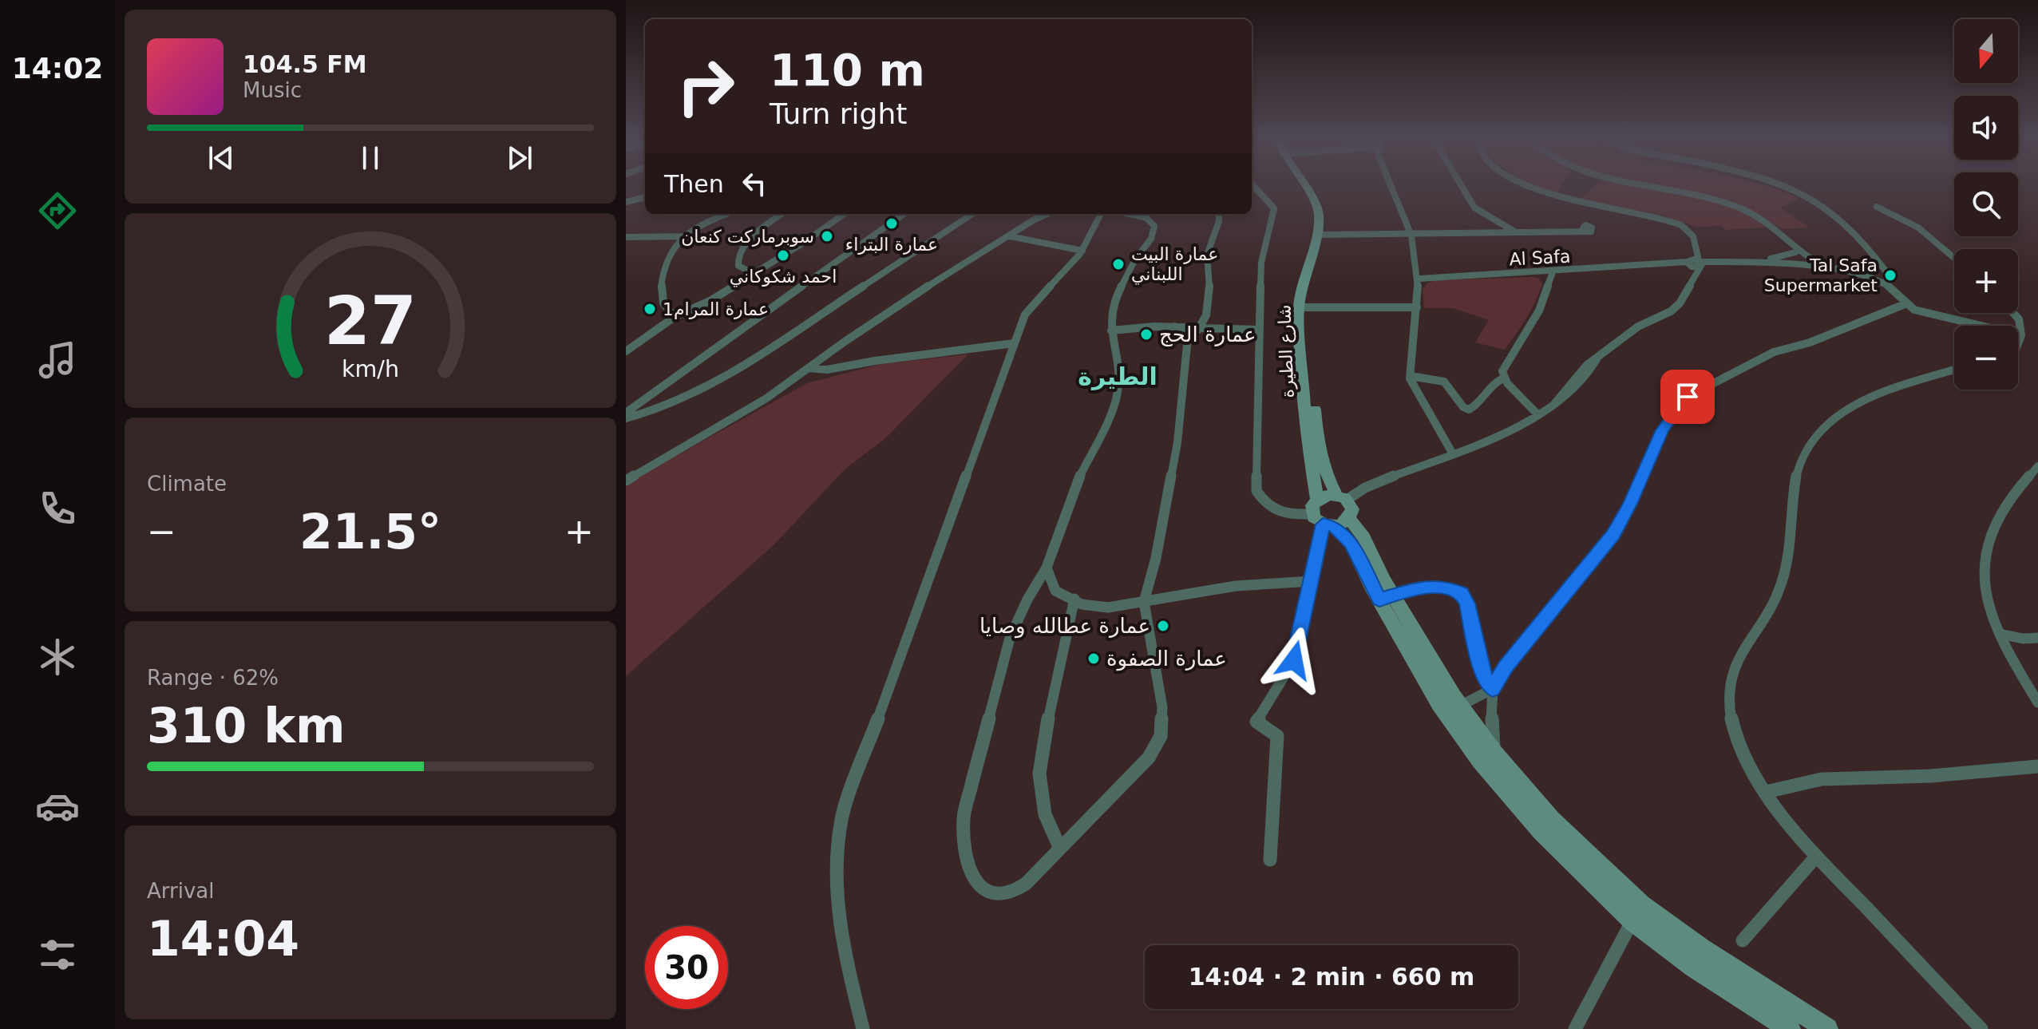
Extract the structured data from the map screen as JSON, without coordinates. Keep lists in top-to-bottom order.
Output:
{
  "streets": {
    "main road": ["شارع الطيرة"],
    "street": ["Al Safa"]
  },
  "districts": ["الطيرة"],
  "places": [
    "عمارة البتراء",
    "سوبرماركت كنعان",
    "احمد شكوكاني",
    "عمارة البيت اللبناني",
    "Tal Safa Supermarket",
    "عمارة المرام1",
    "عمارة الحج",
    "عمارة عطالله وصايا",
    "عمارة الصفوة"
  ],
  "north": "bottom",
  "page": {
    "tabs": "14:02",
    "map_buttons": ["+", "−"],
    "turn": ["110 m", "Turn right"],
    "song": ["104.5 FM", "Music"],
    "then": "Then",
    "tile": [
      "Climate",
      ["Range · 62%", "310 km"],
      ["Arrival", "14:04"]
    ],
    "heat": ["−", "21.5°", "+"],
    "limit": "30",
    "trip": "14:04 · 2 min · 660 m",
    "gauge": ["27", "km/h"]
  }
}
